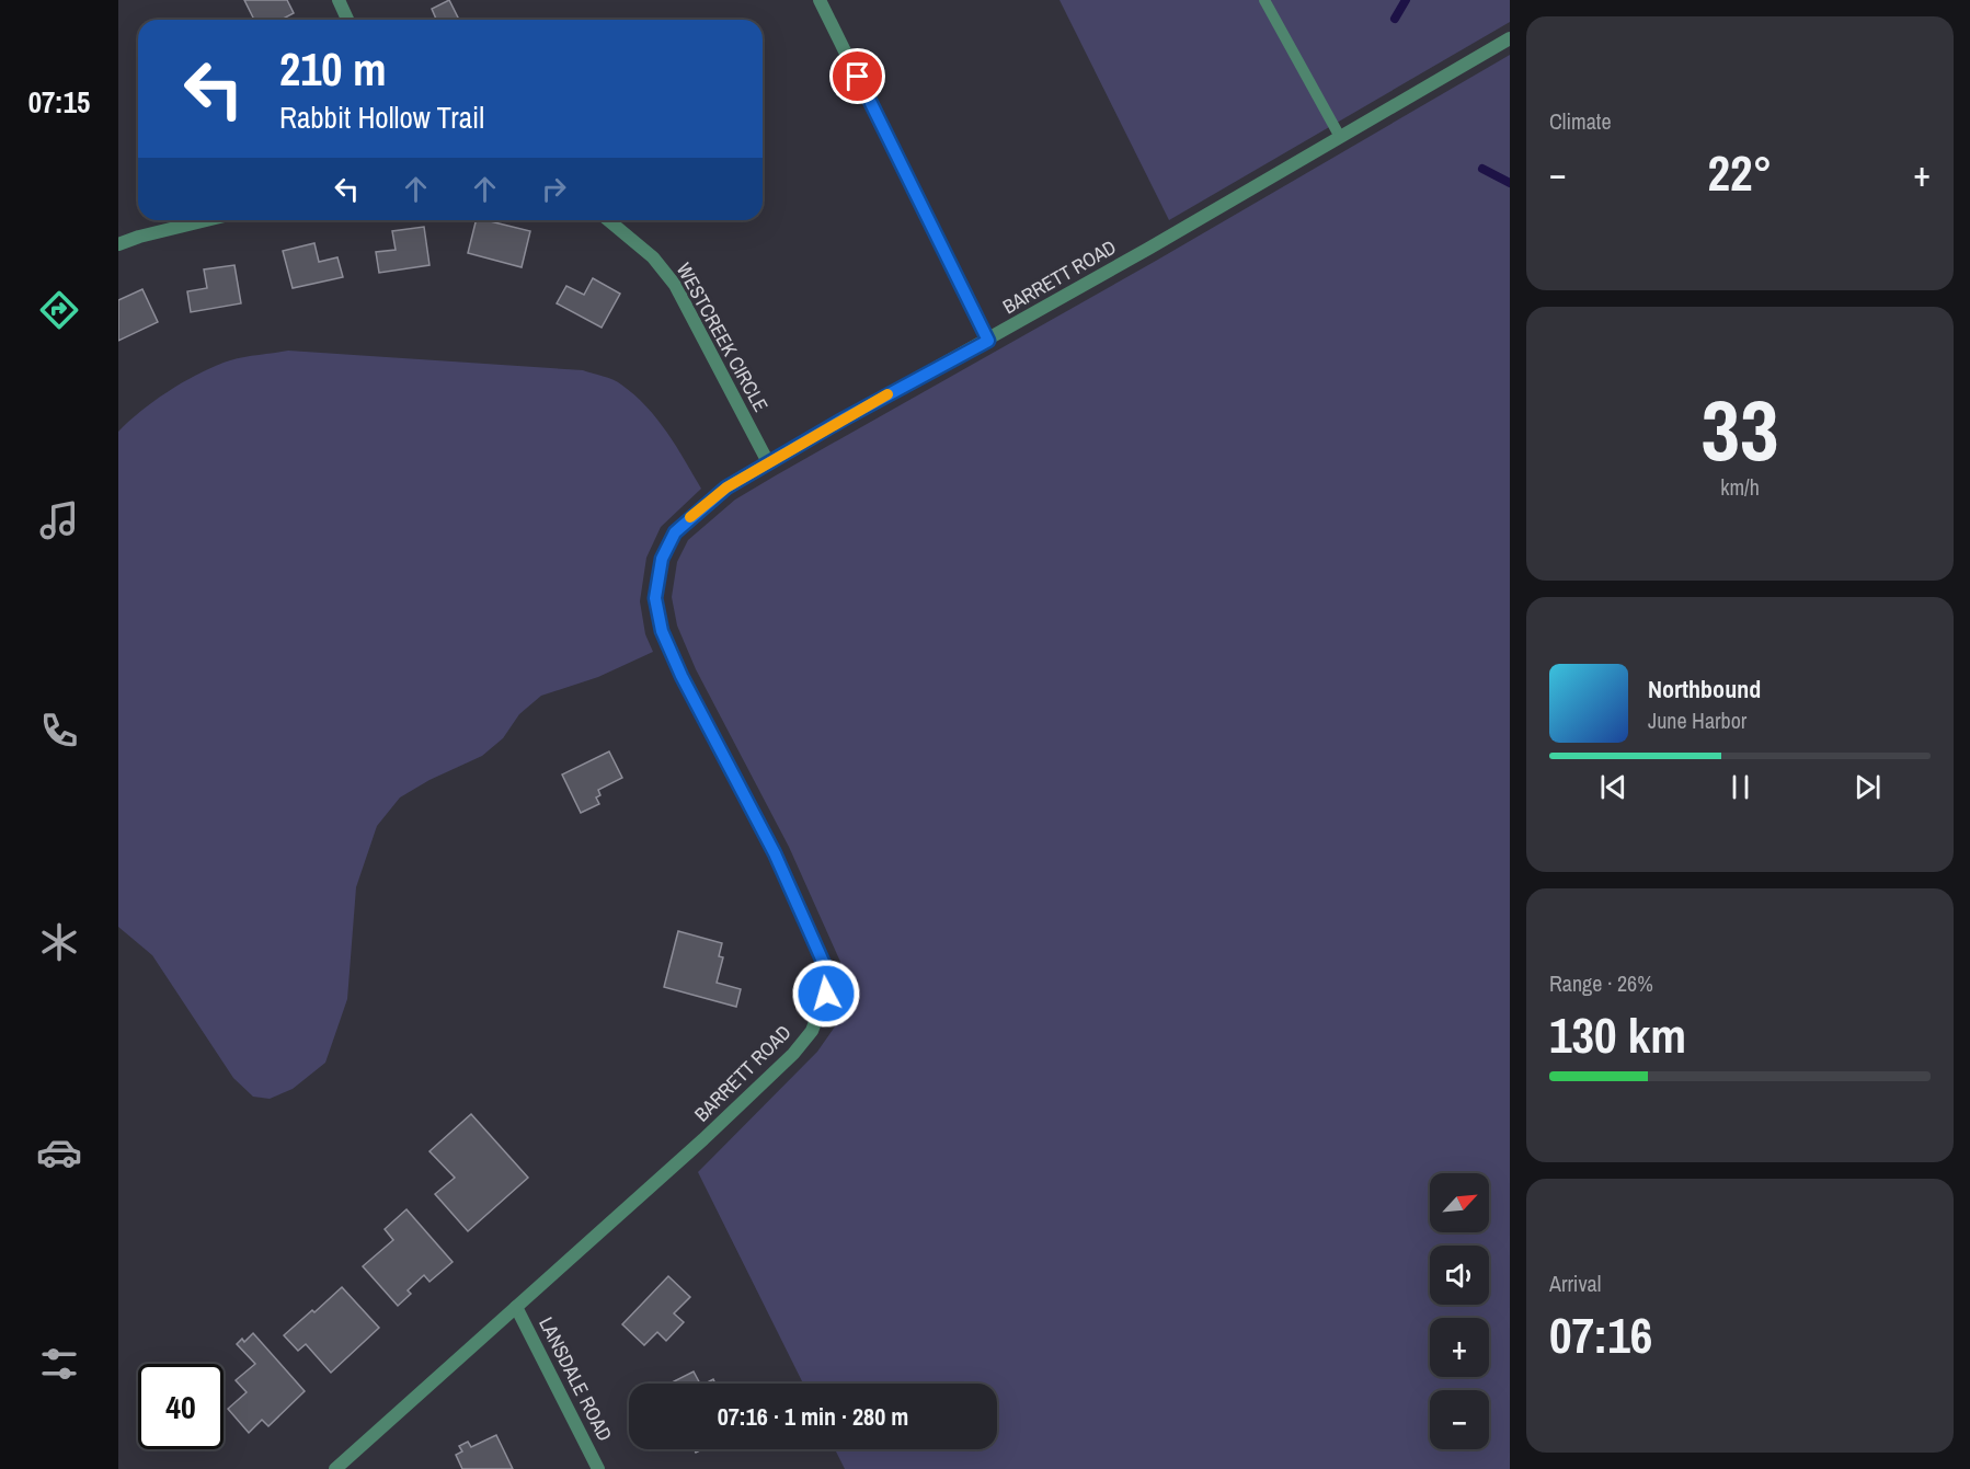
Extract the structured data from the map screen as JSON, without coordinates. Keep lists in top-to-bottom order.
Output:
{
  "streets": {
    "street": ["BARRETT ROAD", "WESTCREEK CIRCLE", "LANSDALE ROAD"]
  },
  "crossings": [
    ["BARRETT ROAD", "WESTCREEK CIRCLE"],
    ["BARRETT ROAD", "LANSDALE ROAD"]
  ],
  "north": "top right",
  "page": {
    "tabs": "07:15",
    "tile": [
      "Climate",
      ["33", "km/h"],
      ["Range · 26%", "130 km"],
      ["Arrival", "07:16"]
    ],
    "turn": ["210 m", "Rabbit Hollow Trail"],
    "heat": ["−", "22°", "+"],
    "song": ["Northbound", "June Harbor"],
    "map_buttons": ["+", "−"],
    "limit": "40",
    "trip": "07:16 · 1 min · 280 m"
  }
}
